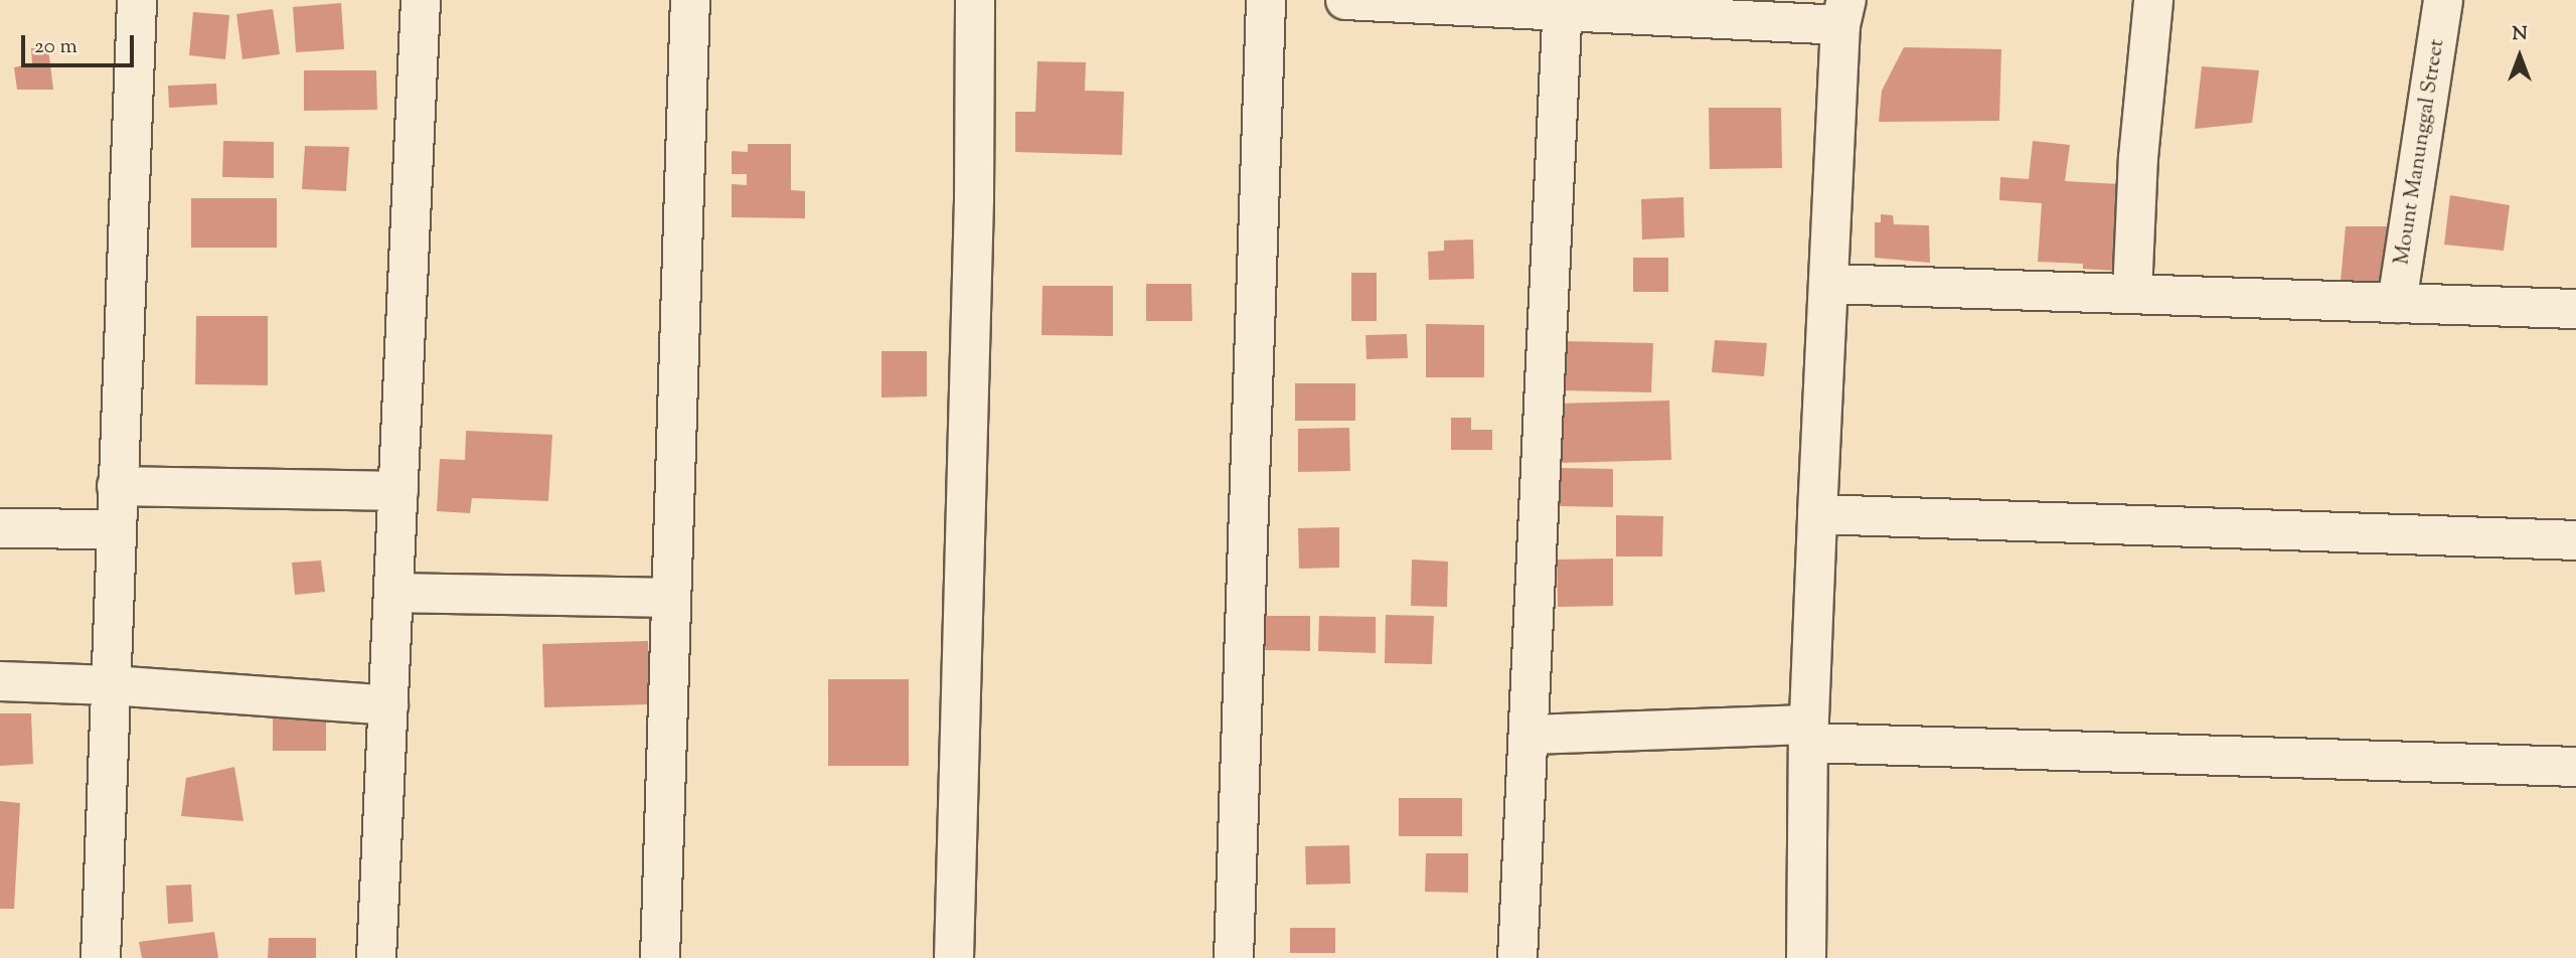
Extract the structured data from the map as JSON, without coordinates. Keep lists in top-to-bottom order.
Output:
{
  "streets": {
    "street": ["Mount Manunggal Street"]
  },
  "scale_bar": "20 m",
  "north": "top"
}
